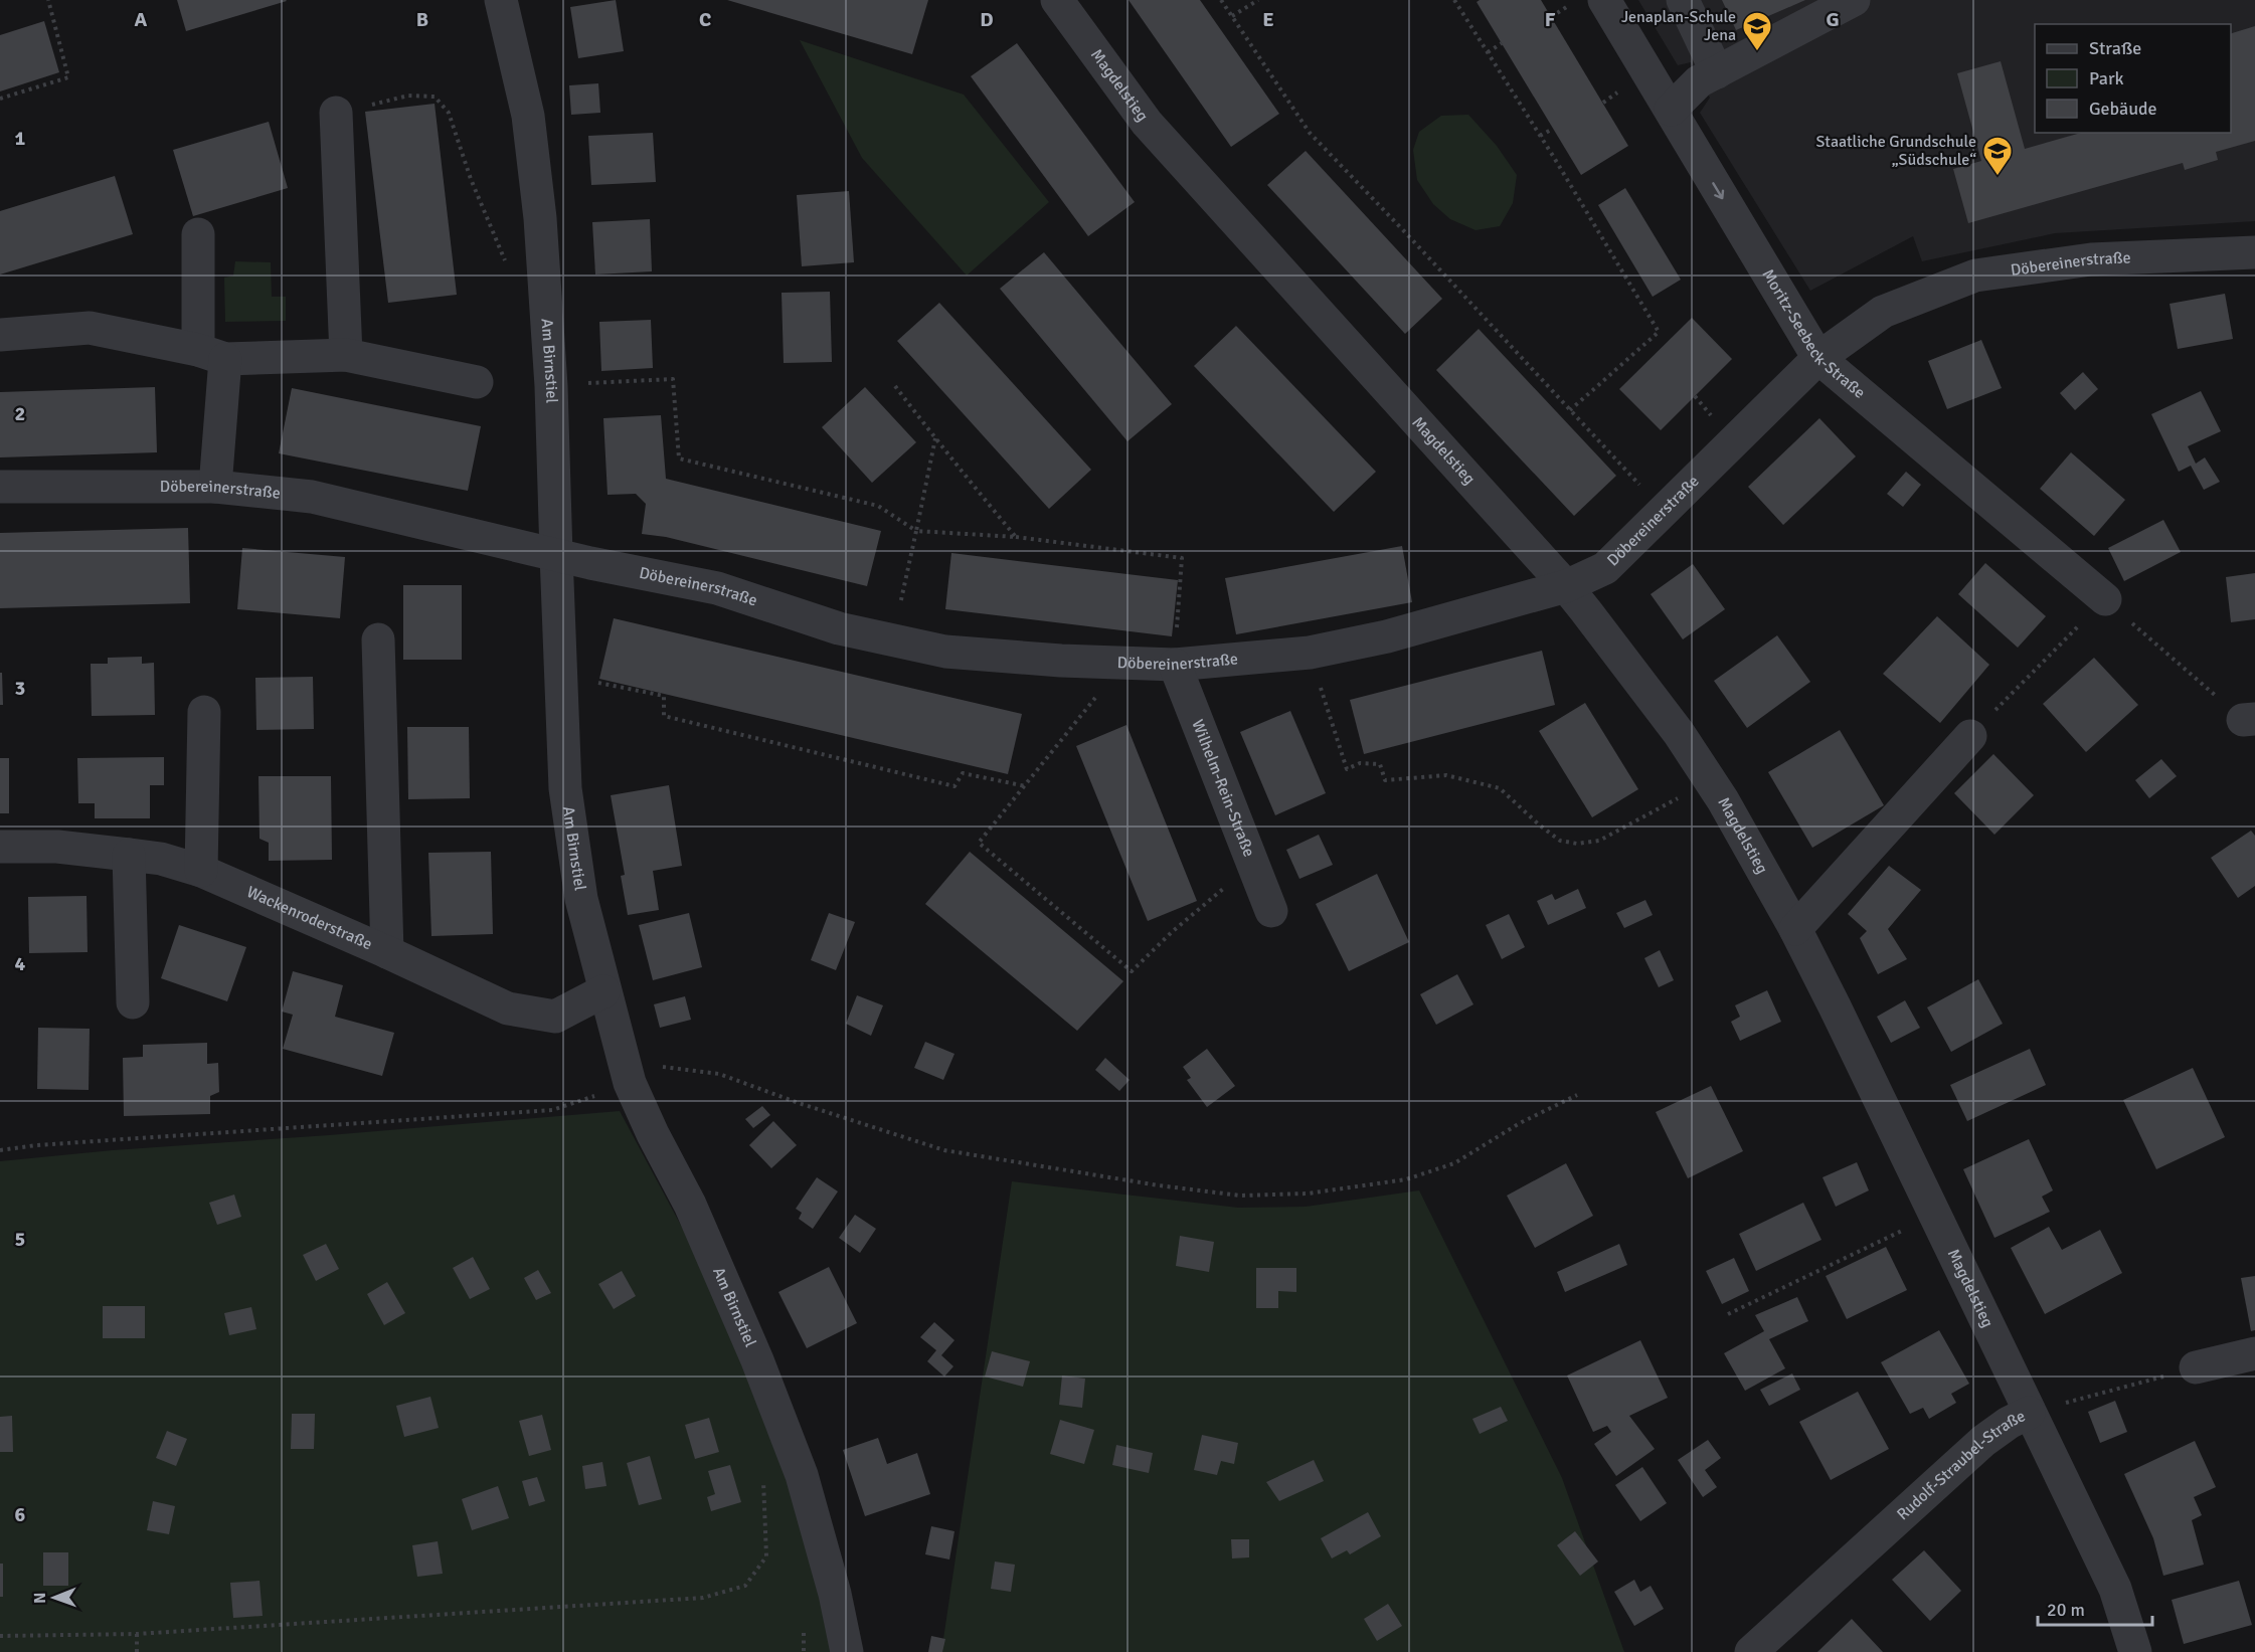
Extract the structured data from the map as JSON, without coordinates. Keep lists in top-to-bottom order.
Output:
{
  "streets": {
    "street": [
      "Magdelstieg",
      "Döbereinerstraße",
      "Moritz-Seebeck-Straße",
      "Am Birnstiel",
      "Wilhelm-Rein-Straße",
      "Wackenroderstraße",
      "Rudolf-Straubel-Straße"
    ]
  },
  "crossings": [
    ["Magdelstieg", "Döbereinerstraße"],
    ["Magdelstieg", "Rudolf-Straubel-Straße"],
    ["Döbereinerstraße", "Moritz-Seebeck-Straße"],
    ["Döbereinerstraße", "Am Birnstiel"],
    ["Döbereinerstraße", "Wilhelm-Rein-Straße"],
    ["Am Birnstiel", "Wackenroderstraße"]
  ],
  "one_way": ["Moritz-Seebeck-Straße"],
  "places": {
    "school or university": ["Jenaplan-Schule Jena", "Staatliche Grundschule „Südschule“"]
  },
  "legend": ["Straße", "Park", "Gebäude"],
  "scale_bar": "20 m",
  "north": "left",
  "grid": {
    "columns": [
      "A",
      "B",
      "C",
      "D",
      "E",
      "F",
      "G"
    ],
    "rows": [
      "1",
      "2",
      "3",
      "4",
      "5",
      "6"
    ]
  }
}
